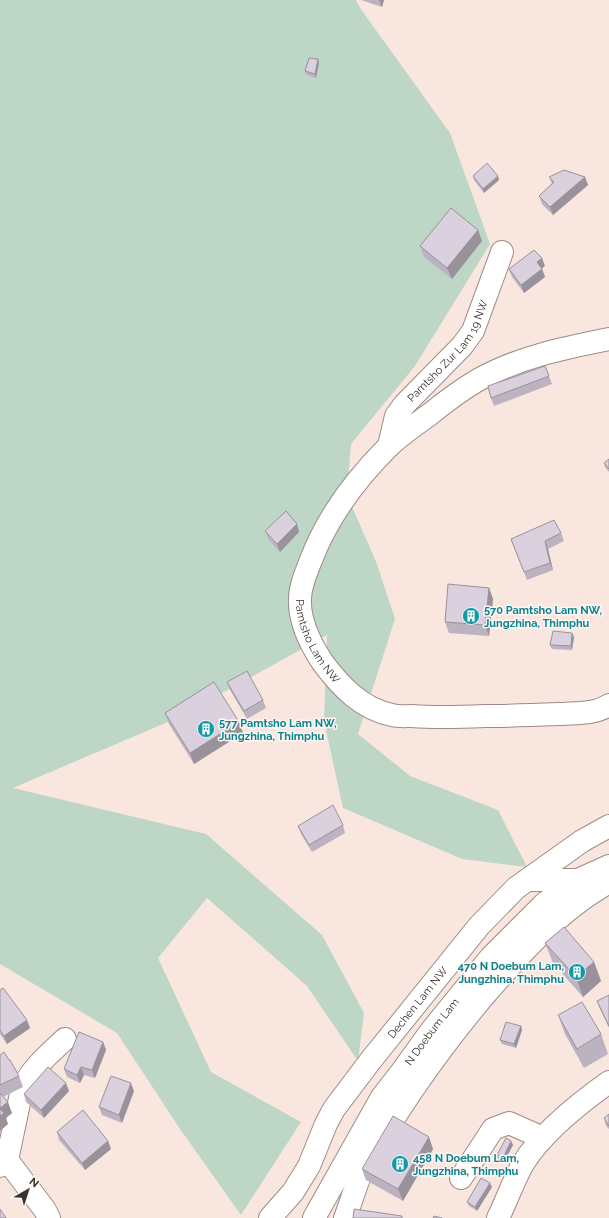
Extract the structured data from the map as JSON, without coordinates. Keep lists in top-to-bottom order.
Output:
{
  "streets": {
    "street": [
      "Pamtsho Zur Lam 19 NW",
      "Pamtsho Lam NW",
      "Dechen Lam NW",
      "N Doebum Lam"
    ]
  },
  "crossings": [
    ["Pamtsho Zur Lam 19 NW", "Pamtsho Lam NW"]
  ],
  "places": {
    "building": [
      "570 Pamtsho Lam NW, Jungzhina, Thimphu",
      "577 Pamtsho Lam NW, Jungzhina, Thimphu",
      "470 N Doebum Lam, Jungzhina, Thimphu",
      "458 N Doebum Lam, Jungzhina, Thimphu"
    ]
  },
  "north": "top right"
}
